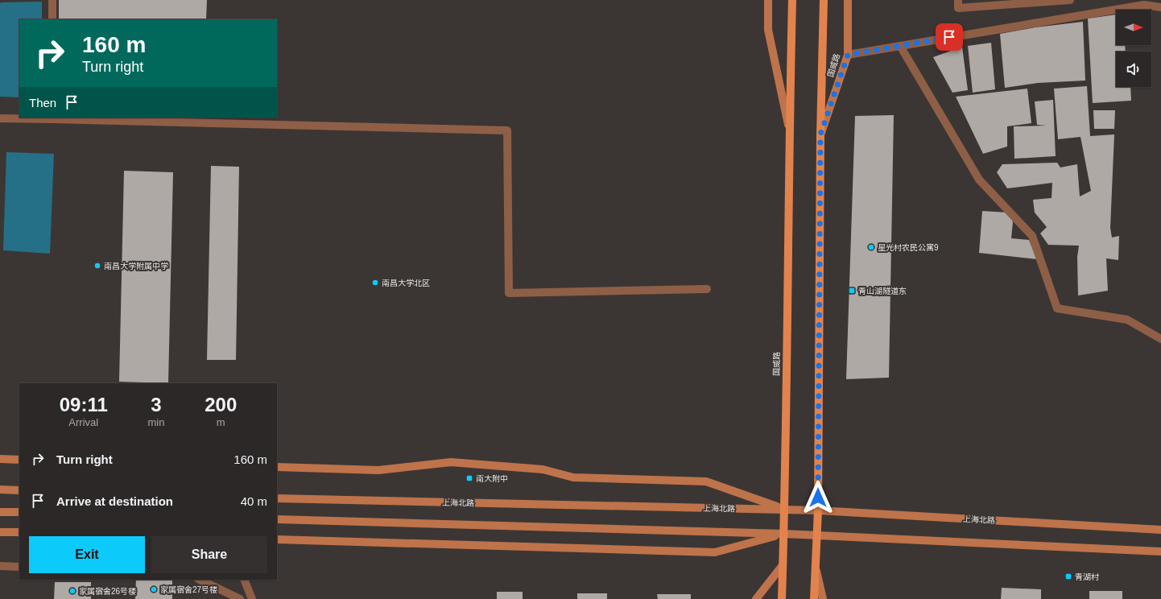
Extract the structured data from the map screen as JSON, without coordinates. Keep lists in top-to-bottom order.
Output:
{
  "streets": {
    "main road": ["国威路", "上海北路"]
  },
  "crossings": [
    ["国威路", "上海北路"]
  ],
  "places": {
    "other": [
      "星光村农民公寓9",
      "南昌大学附属中学",
      "南昌大学北区",
      "家属宿舍27号楼",
      "家属宿舍26号楼"
    ],
    "transit": ["青山湖隧道东", "南大附中", "青湖村"]
  },
  "north": "right",
  "page": {
    "turn": ["160 m", "Turn right"],
    "then": "Then",
    "eta": [
      "09:11",
      "Arrival",
      "3",
      "min",
      "200",
      "m"
    ],
    "list": [
      {
        "name": "Turn right",
        "value": "160 m"
      },
      {
        "name": "Arrive at destination",
        "value": "40 m"
      }
    ],
    "buttons": ["Exit", "Share"]
  }
}
